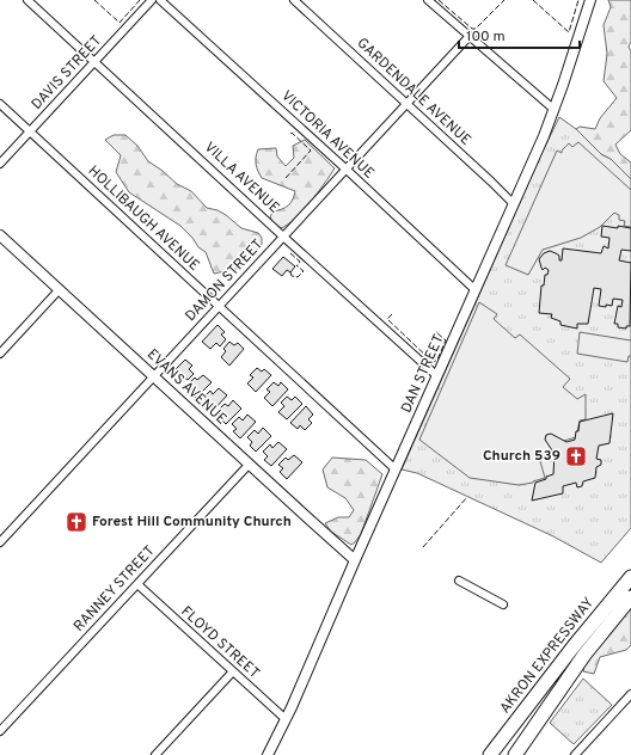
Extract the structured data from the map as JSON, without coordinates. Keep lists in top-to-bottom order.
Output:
{
  "streets": {
    "highway": ["AKRON EXPRESSWAY"],
    "street": [
      "DAVIS STREET",
      "GARDENDALE AVENUE",
      "VICTORIA AVENUE",
      "VILLA AVENUE",
      "HOLLIBAUGH AVENUE",
      "DAMON STREET",
      "DAN STREET",
      "EVANS AVENUE",
      "RANNEY STREET",
      "FLOYD STREET"
    ]
  },
  "crossings": [
    ["DAVIS STREET", "VILLA AVENUE"],
    ["DAVIS STREET", "HOLLIBAUGH AVENUE"],
    ["GARDENDALE AVENUE", "DAMON STREET"],
    ["GARDENDALE AVENUE", "DAN STREET"],
    ["VICTORIA AVENUE", "DAMON STREET"],
    ["VICTORIA AVENUE", "DAN STREET"],
    ["VILLA AVENUE", "DAMON STREET"],
    ["VILLA AVENUE", "DAN STREET"],
    ["HOLLIBAUGH AVENUE", "DAMON STREET"],
    ["HOLLIBAUGH AVENUE", "DAN STREET"],
    ["DAMON STREET", "EVANS AVENUE"],
    ["DAN STREET", "EVANS AVENUE"],
    ["DAN STREET", "FLOYD STREET"],
    ["EVANS AVENUE", "RANNEY STREET"],
    ["RANNEY STREET", "FLOYD STREET"]
  ],
  "places": {
    "church": ["Church 539", "Forest Hill Community Church"]
  },
  "scale_bar": "100 m"
}
